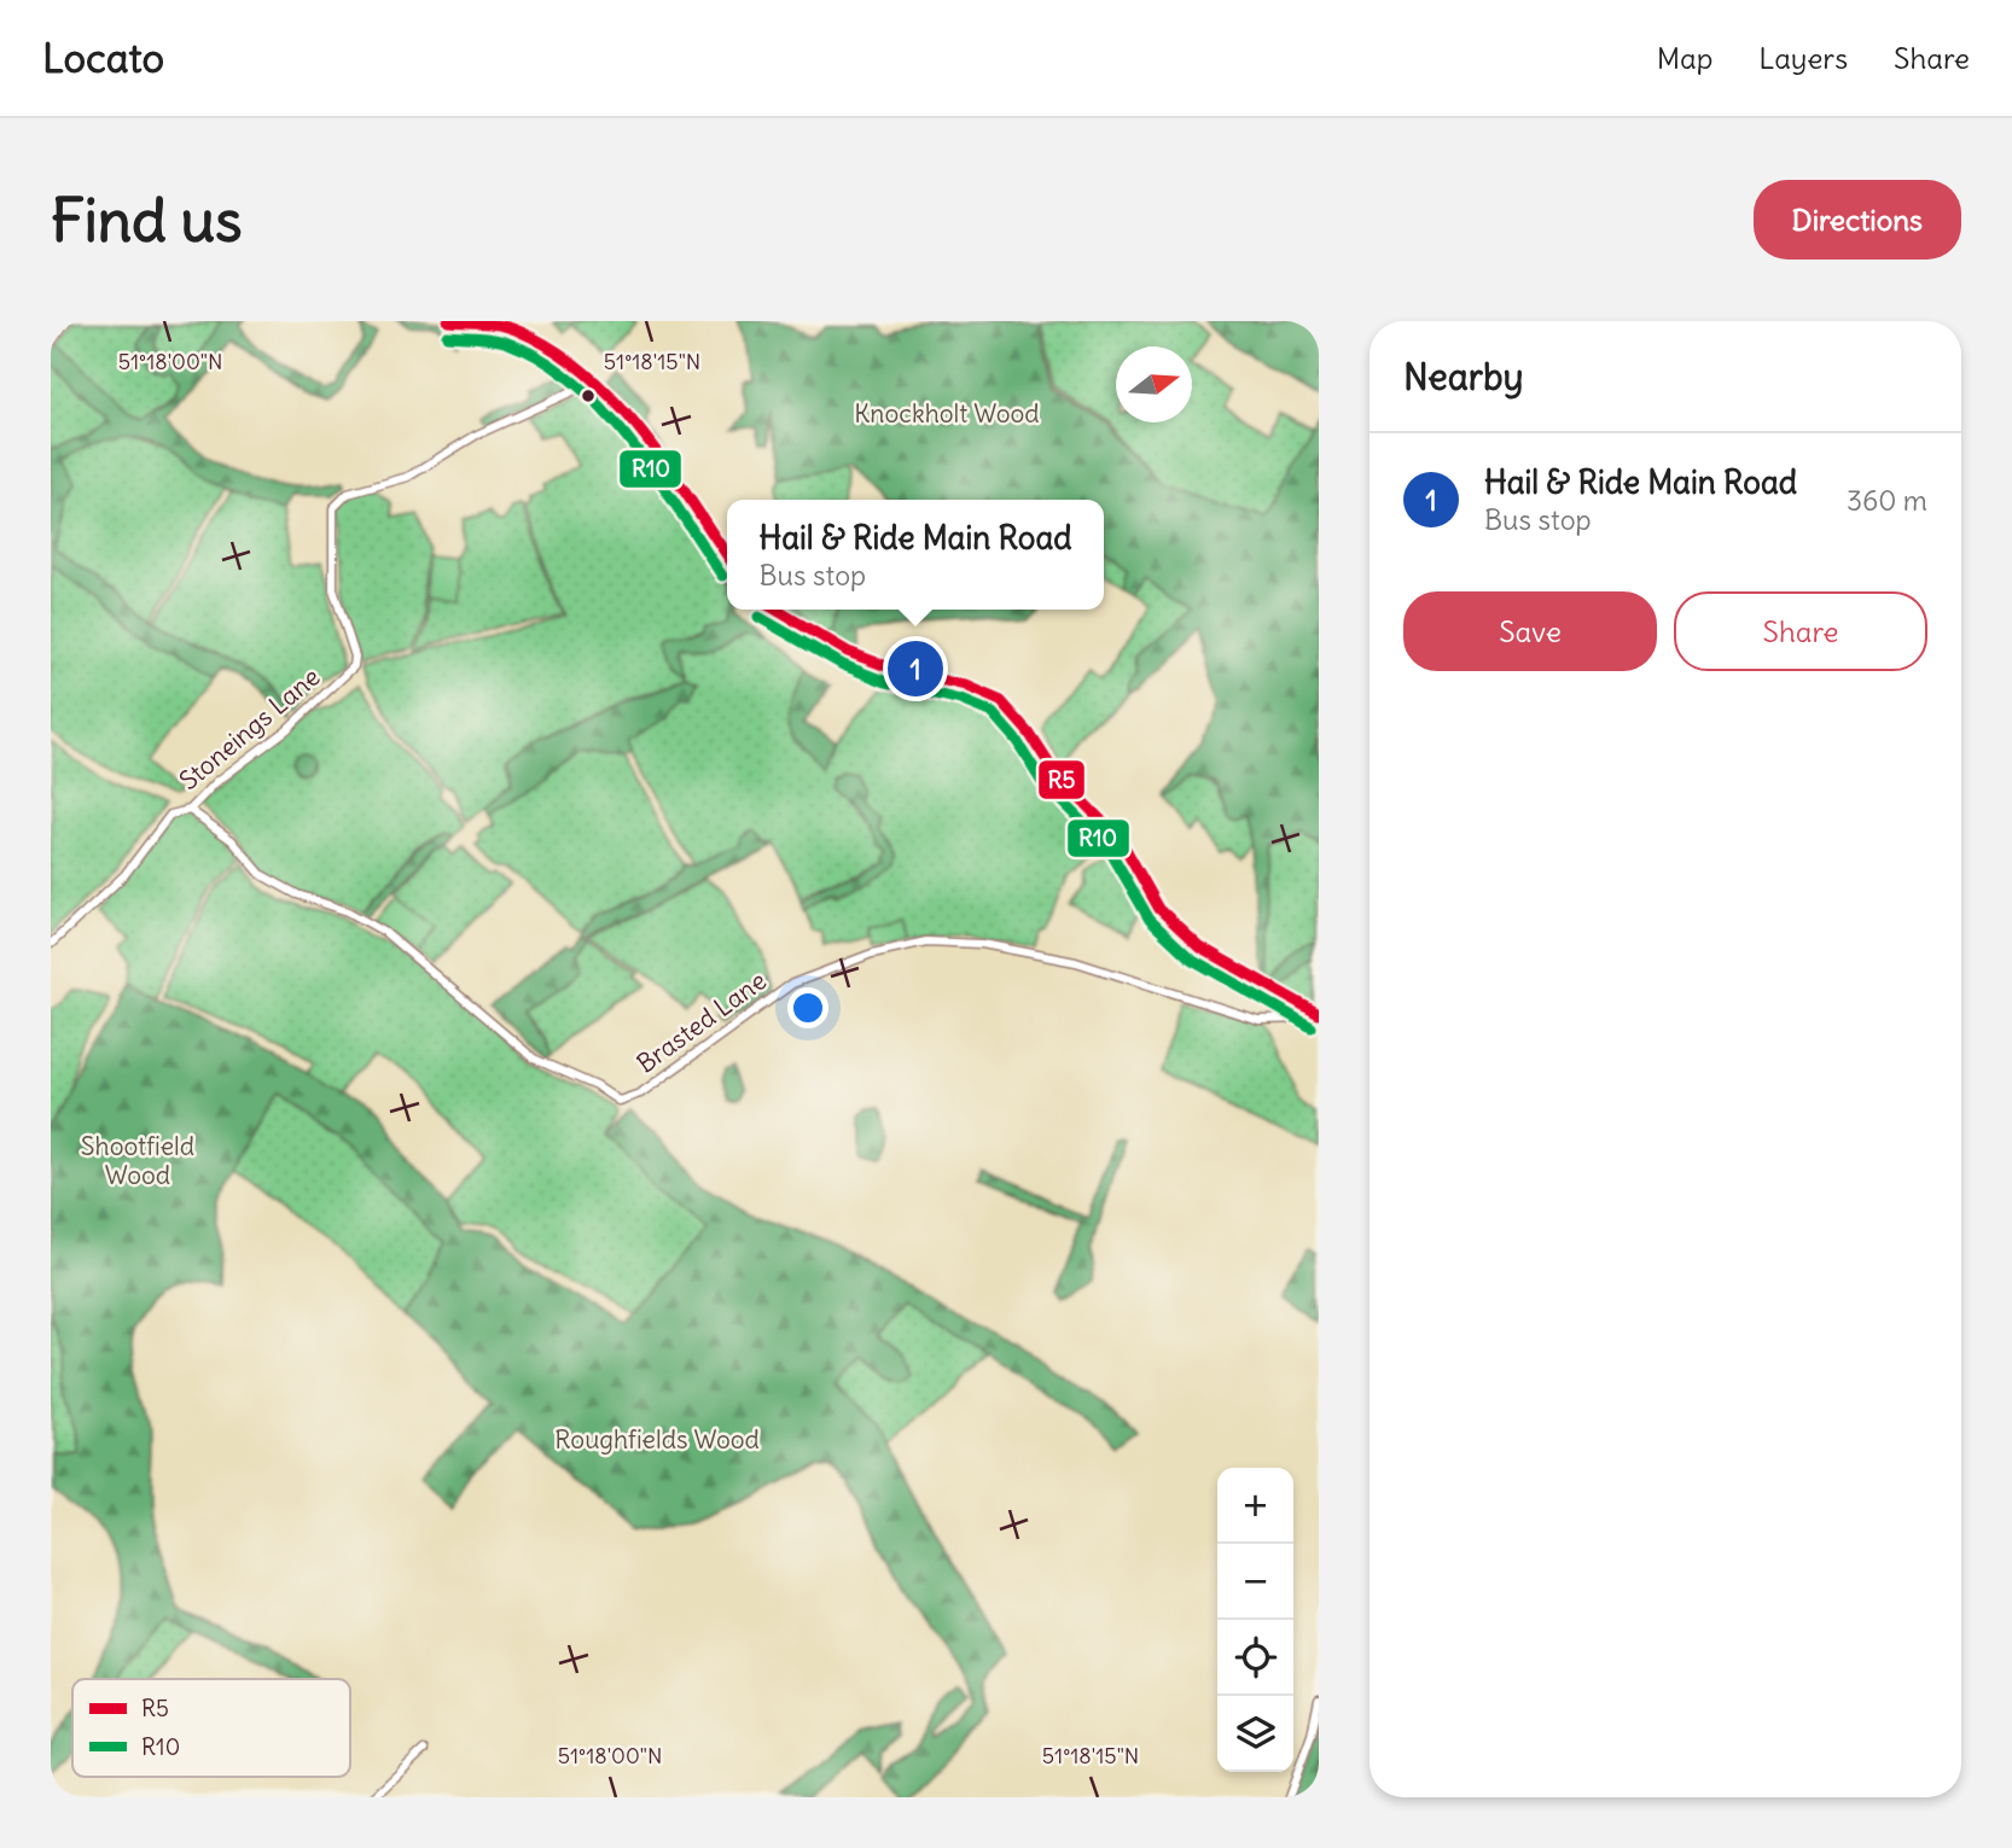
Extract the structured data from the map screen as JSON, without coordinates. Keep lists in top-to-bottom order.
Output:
{
  "streets": {
    "street": ["Stoneings Lane", "Brasted Lane"]
  },
  "crossings": [
    ["Stoneings Lane", "Brasted Lane"]
  ],
  "parks": ["Knockholt Wood", "Shootfield Wood", "Roughfields Wood"],
  "lines": ["transit line R5", "transit line R10"],
  "legend": ["R5", "R10"],
  "north": "right",
  "page": {
    "header": "Locato",
    "nav": ["Map", "Layers", "Share"],
    "buttons": [
      "Directions",
      ["Save", "Share"]
    ],
    "title": "Find us",
    "heading": "Nearby",
    "list": [
      {
        "mark": "1",
        "name": "Hail & Ride Main Road",
        "note": "Bus stop",
        "value": "360 m"
      }
    ],
    "popup": ["Hail & Ride Main Road", "Bus stop"],
    "pins": "1",
    "map_buttons": ["+", "−"]
  },
  "coordinates": ["51°18'00\"N", "51°18'15\"N"]
}
